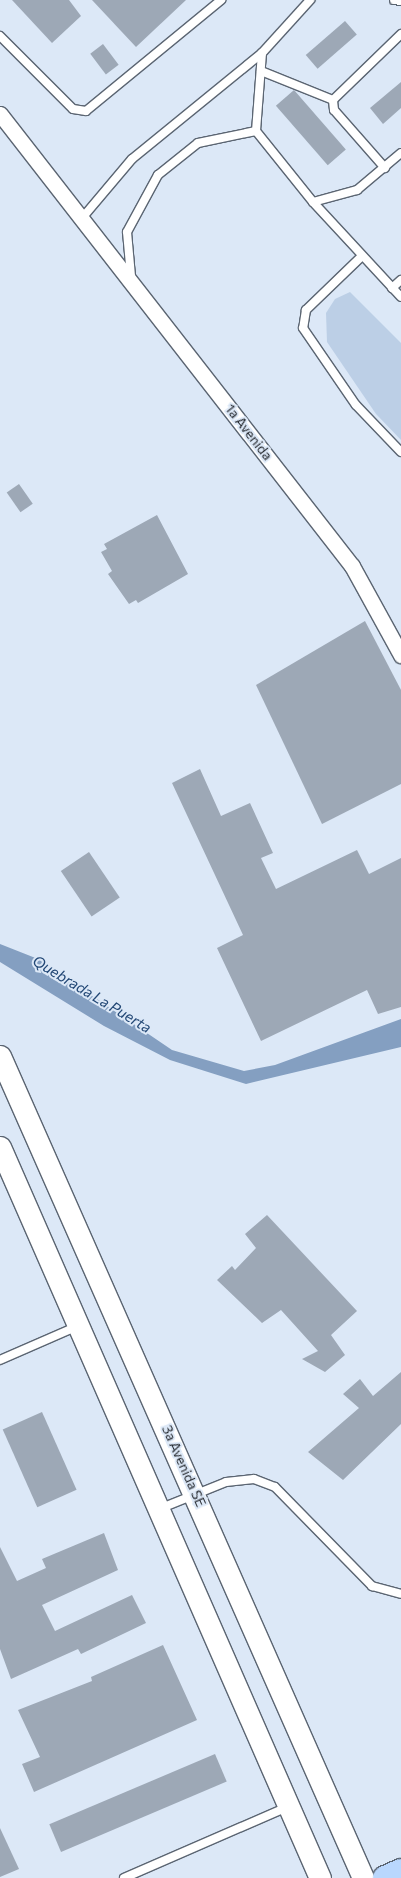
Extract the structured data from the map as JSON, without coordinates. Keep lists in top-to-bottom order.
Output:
{
  "streets": {
    "street": ["1a Avenida", "3a Avenida SE"]
  },
  "water": ["Quebrada La Puerta"]
}
